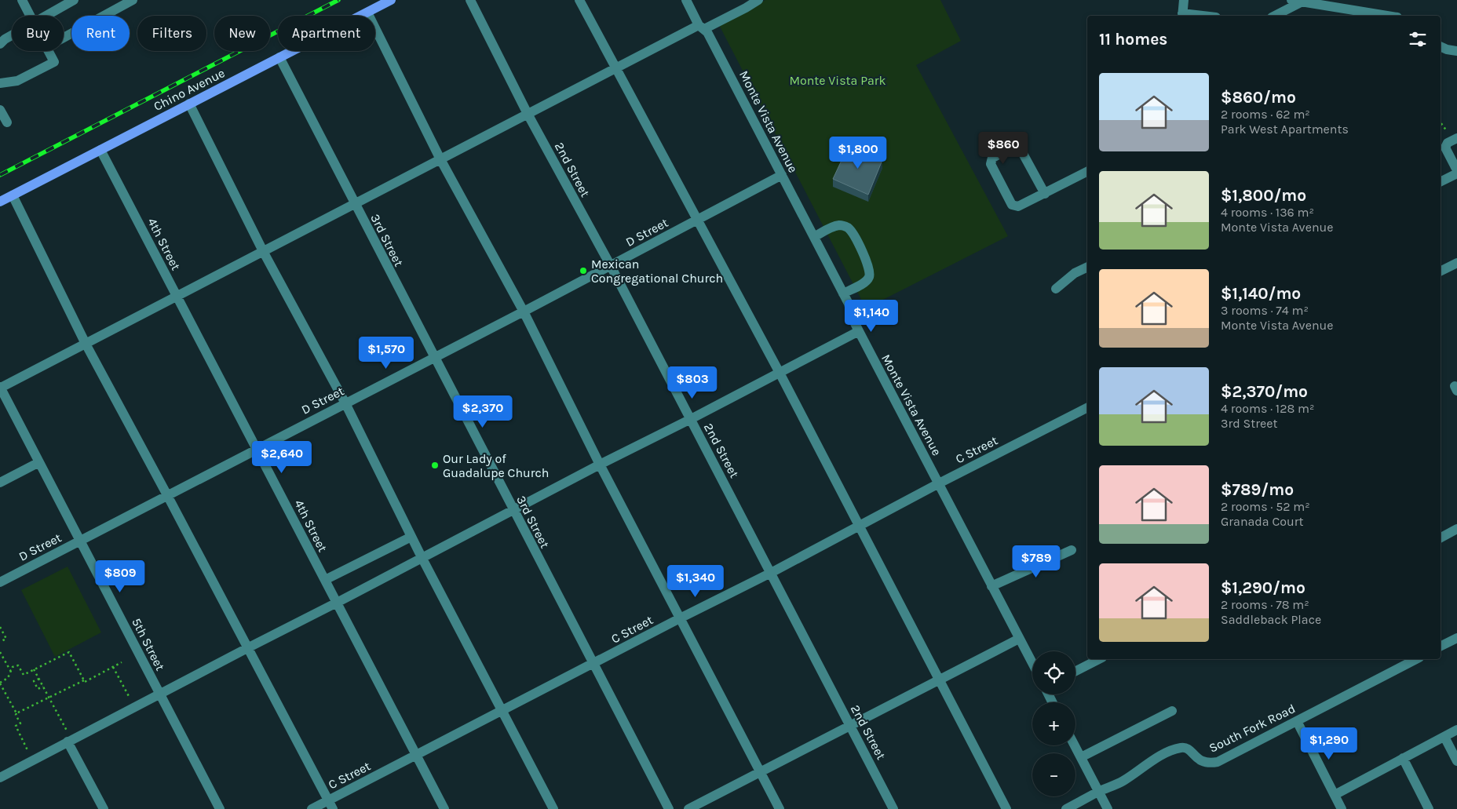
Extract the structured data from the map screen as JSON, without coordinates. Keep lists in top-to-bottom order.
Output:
{
  "streets": {
    "main road": ["Chino Avenue"],
    "street": [
      "Monte Vista Avenue",
      "2nd Street",
      "D Street",
      "3rd Street",
      "4th Street",
      "C Street",
      "5th Street",
      "South Fork Road"
    ]
  },
  "crossings": [
    ["Chino Avenue", "3rd Street"],
    ["Chino Avenue", "4th Street"],
    ["Monte Vista Avenue", "D Street"],
    ["Monte Vista Avenue", "C Street"],
    ["2nd Street", "D Street"],
    ["2nd Street", "C Street"],
    ["D Street", "3rd Street"],
    ["D Street", "4th Street"],
    ["D Street", "5th Street"],
    ["3rd Street", "C Street"],
    ["4th Street", "C Street"]
  ],
  "parks": ["Monte Vista Park"],
  "places": ["Mexican Congregational Church", "Our Lady of Guadalupe Church"],
  "page": {
    "chip": [
      "Buy",
      "Rent",
      "Filters",
      "New",
      "Apartment"
    ],
    "heading": "11 homes",
    "list": [
      {
        "name": "$860/mo",
        "note": "2 rooms · 62 m² · Park West Apartments"
      },
      {
        "name": "$1,800/mo",
        "note": "4 rooms · 136 m² · Monte Vista Avenue"
      },
      {
        "name": "$1,140/mo",
        "note": "3 rooms · 74 m² · Monte Vista Avenue"
      },
      {
        "name": "$2,370/mo",
        "note": "4 rooms · 128 m² · 3rd Street"
      },
      {
        "name": "$789/mo",
        "note": "2 rooms · 52 m² · Granada Court"
      },
      {
        "name": "$1,290/mo",
        "note": "2 rooms · 78 m² · Saddleback Place"
      }
    ],
    "price": [
      "$860",
      "$1,800",
      "$1,140",
      "$1,570",
      "$803",
      "$2,370",
      "$2,640",
      "$789",
      "$809",
      "$1,340",
      "$1,290"
    ],
    "map_buttons": ["+", "−"]
  }
}
